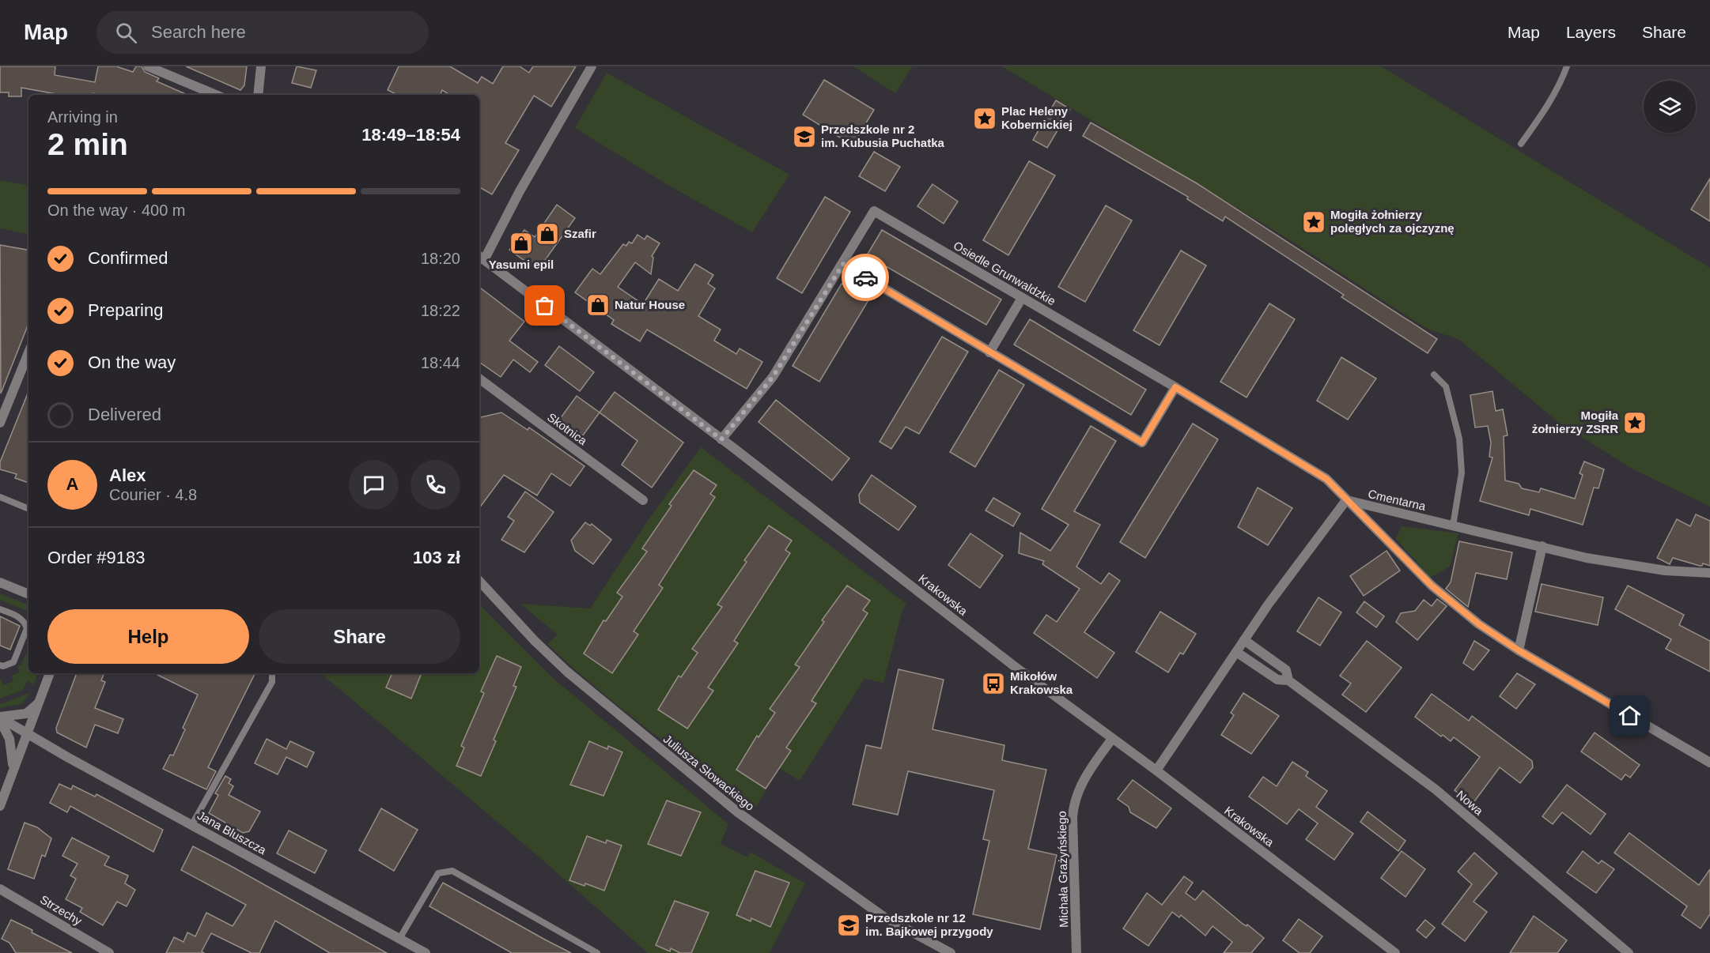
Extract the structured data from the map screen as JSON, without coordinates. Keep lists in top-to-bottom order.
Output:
{
  "streets": {
    "street": [
      "Osiedle Grunwaldzkie",
      "Skotnica",
      "Cmentarna",
      "Krakowska",
      "Juliusza Słowackiego",
      "Nowa",
      "Jana Bluszcza",
      "Michała Grażyńskiego",
      "Strzechy"
    ]
  },
  "crossings": [
    ["Osiedle Grunwaldzkie", "Cmentarna"],
    ["Osiedle Grunwaldzkie", "Krakowska"],
    ["Krakowska", "Michała Grażyńskiego"]
  ],
  "places": {
    "place": ["Plac Heleny Kobernickiej", "Mogiła żołnierzy poległych za ojczyznę", "Mogiła żołnierzy ZSRR"],
    "school or university": ["Przedszkole nr 2 im. Kubusia Puchatka", "Przedszkole nr 12 im. Bajkowej przygody"],
    "shop": ["Szafir", "Yasumi epil", "Natur House"],
    "bus stop": ["Mikołów Krakowska"]
  },
  "page": {
    "header": "Map",
    "search": "Search here",
    "nav": ["Map", "Layers", "Share"],
    "heading": ["2 min", "Arriving in", "18:49–18:54"],
    "panel": [
      "Alex",
      "Courier · 4.8",
      "Order #9183",
      "103 zł"
    ],
    "bar": "On the way · 400 m",
    "list": [
      ["Confirmed", "18:20"],
      ["Preparing", "18:22"],
      ["On the way", "18:44"],
      "Delivered"
    ],
    "round": "A",
    "buttons": ["Help", "Share"]
  }
}
